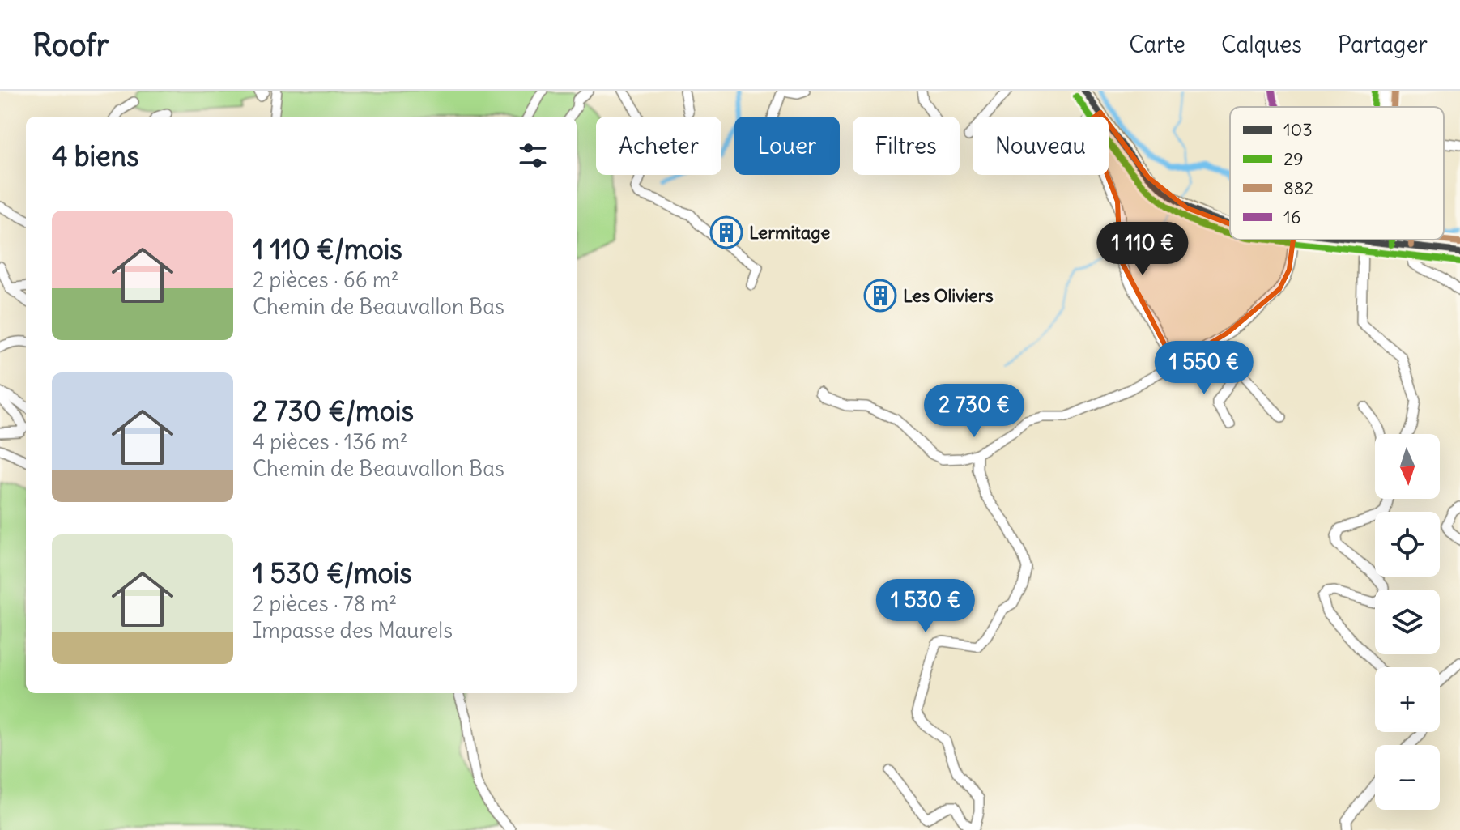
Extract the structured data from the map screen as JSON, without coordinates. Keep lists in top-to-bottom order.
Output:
{
  "places": {
    "building": ["Lermitage", "Les Oliviers"]
  },
  "lines": [
    "transit line 103",
    "transit line 29",
    "transit line 16",
    "transit line 882"
  ],
  "legend": [
    "103",
    "29",
    "882",
    "16"
  ],
  "north": "bottom",
  "page": {
    "header": "Roofr",
    "nav": ["Carte", "Calques", "Partager"],
    "chip": [
      "Acheter",
      "Louer",
      "Filtres",
      "Nouveau"
    ],
    "heading": "4 biens",
    "list": [
      {
        "name": "1 110 €/mois",
        "note": "2 pièces · 66 m² · Chemin de Beauvallon Bas"
      },
      {
        "name": "2 730 €/mois",
        "note": "4 pièces · 136 m² · Chemin de Beauvallon Bas"
      },
      {
        "name": "1 530 €/mois",
        "note": "2 pièces · 78 m² · Impasse des Maurels"
      }
    ],
    "price": [
      "1 110 €",
      "1 550 €",
      "2 730 €",
      "1 530 €"
    ],
    "map_buttons": ["+", "−"]
  }
}
